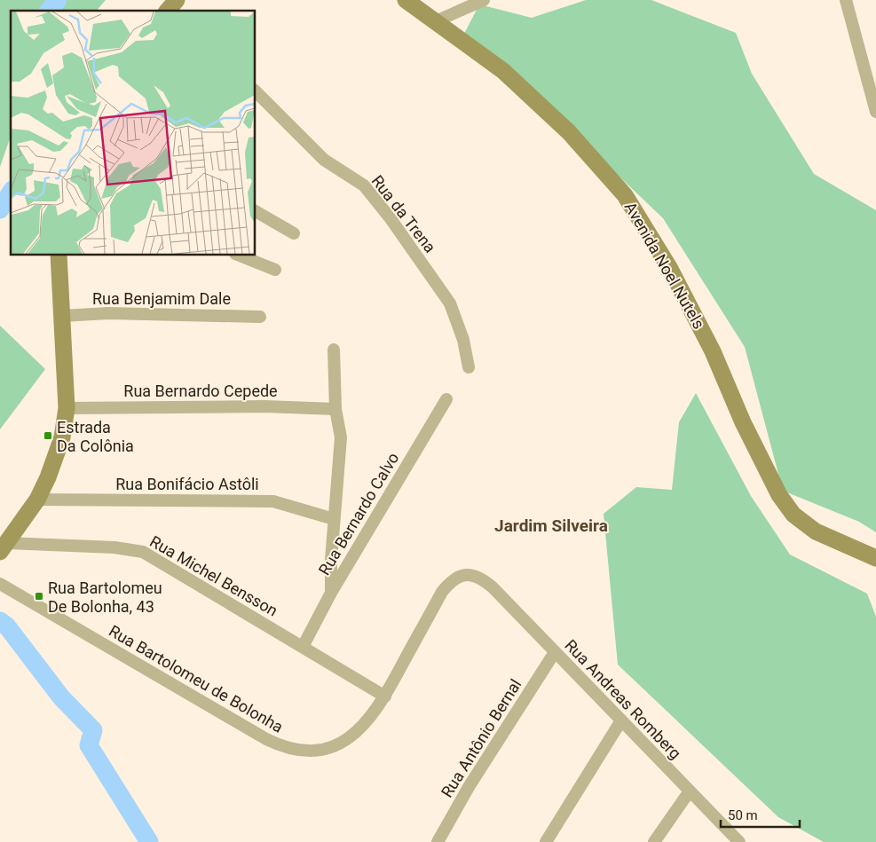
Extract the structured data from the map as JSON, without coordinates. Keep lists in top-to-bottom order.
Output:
{
  "streets": {
    "street": [
      "Rua da Trena",
      "Avenida Noel Nutels",
      "Rua Benjamim Dale",
      "Rua Bernardo Cepede",
      "Rua Bonifácio Astôli",
      "Rua Bernardo Calvo",
      "Rua Michel Bensson",
      "Rua Bartolomeu de Bolonha",
      "Rua Andreas Romberg",
      "Rua Antônio Bernal"
    ]
  },
  "crossings": [
    ["Rua Bernardo Calvo", "Rua Michel Bensson"],
    ["Rua Michel Bensson", "Rua Bartolomeu de Bolonha"],
    ["Rua Bartolomeu de Bolonha", "Rua Andreas Romberg"],
    ["Rua Andreas Romberg", "Rua Antônio Bernal"]
  ],
  "districts": ["Jardim Silveira"],
  "places": {
    "transit": ["Estrada Da Colônia", "Rua Bartolomeu De Bolonha, 43"]
  },
  "scale_bar": "50 m"
}
